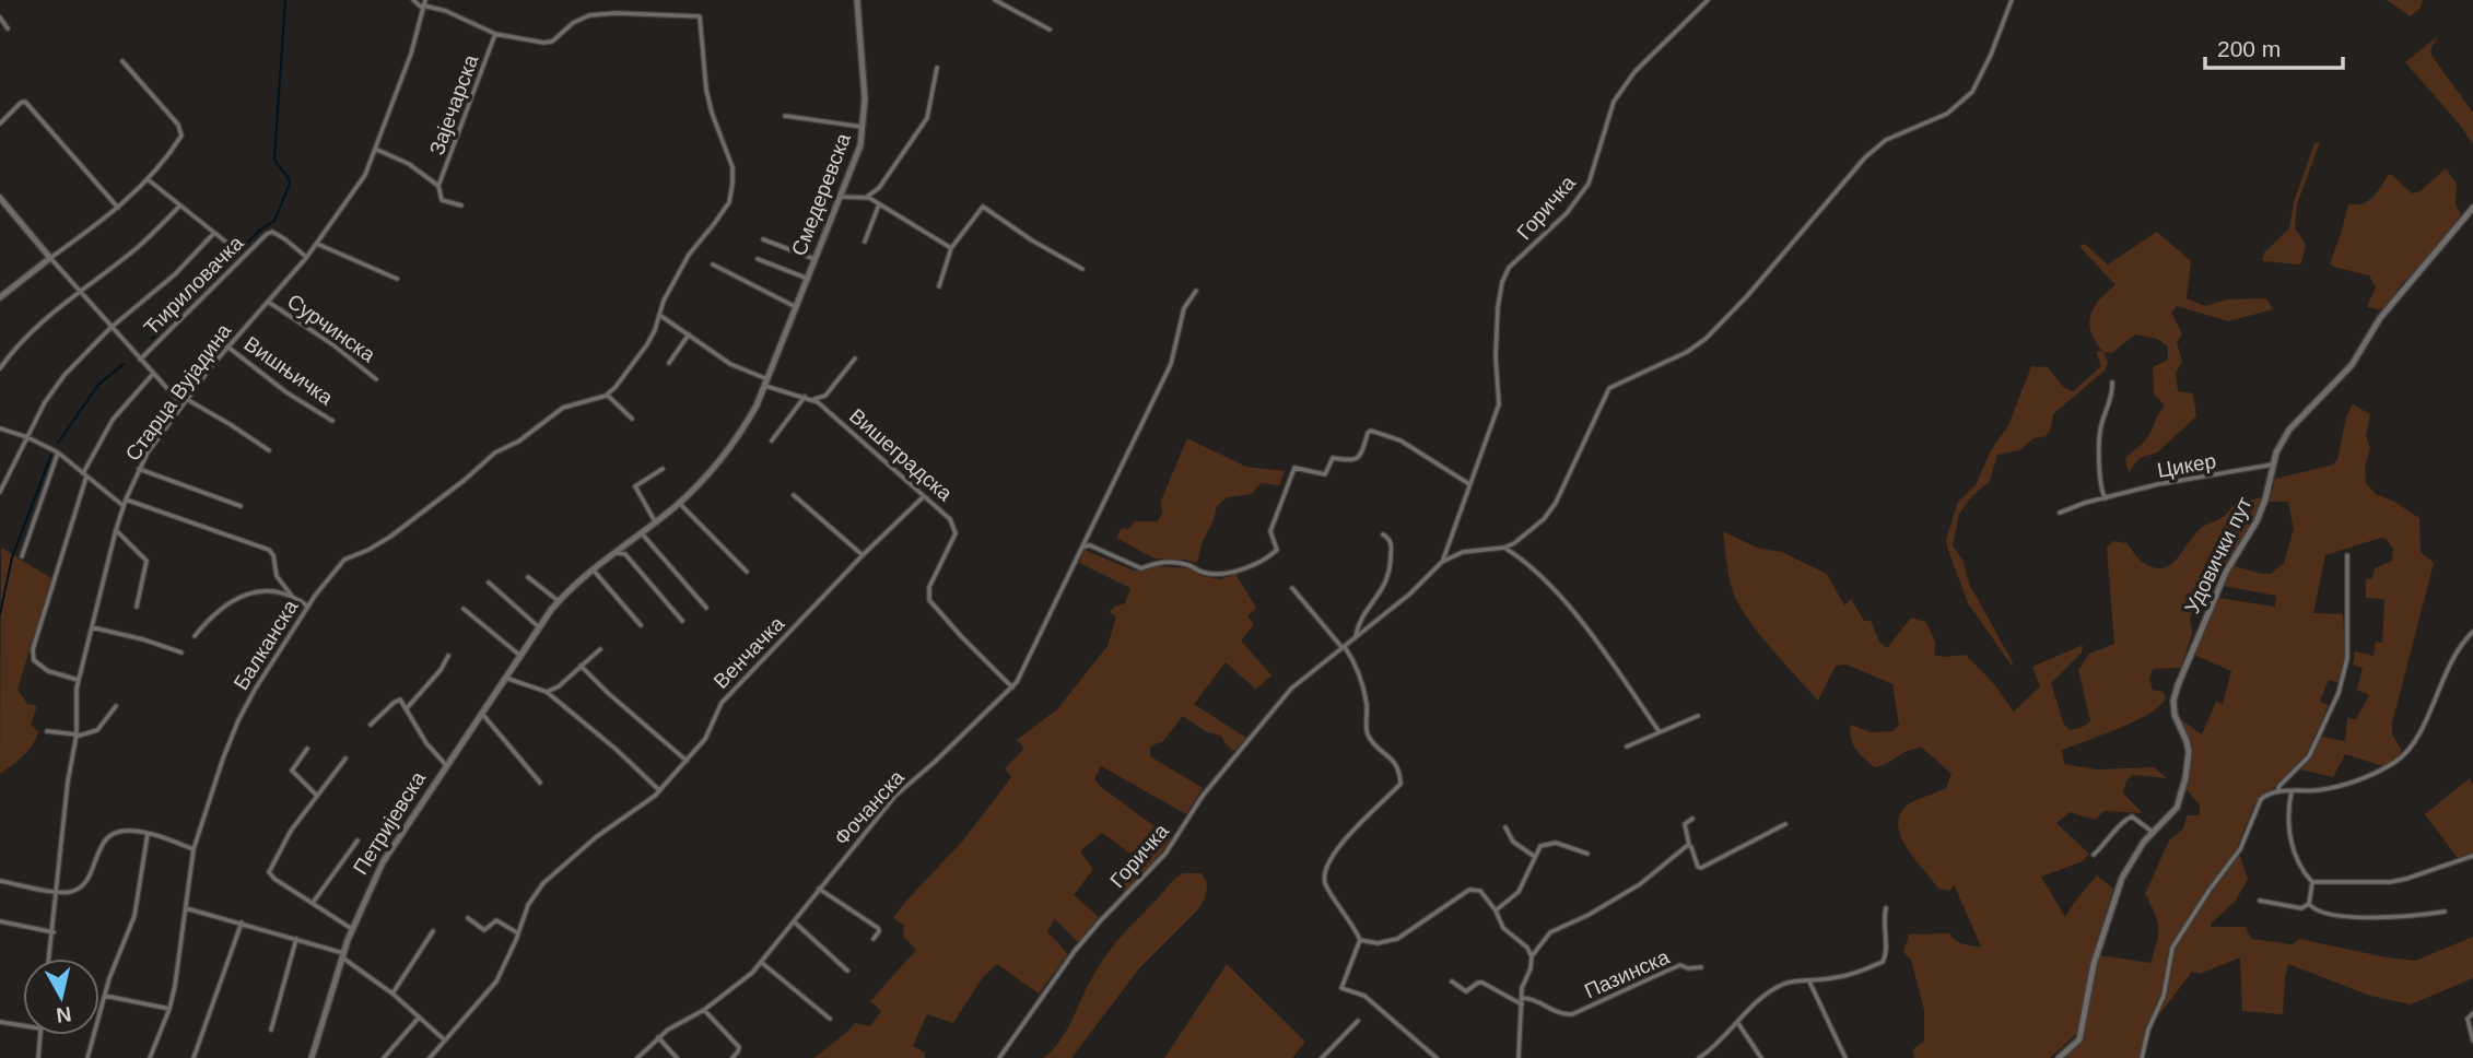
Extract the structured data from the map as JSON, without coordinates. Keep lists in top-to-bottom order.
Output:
{
  "streets": {
    "main road": ["Смедеревска", "Удовички пут", "Петријевска"],
    "street": [
      "Зајечарска",
      "Горичка",
      "Ћириловачка",
      "Сурчинска",
      "Вишњичка",
      "Старца Вујадина",
      "Вишеградска",
      "Цикер",
      "Балканска",
      "Венчачка",
      "Фочанска",
      "Пазинска"
    ]
  },
  "crossings": [
    ["Зајечарска", "Старца Вујадина"],
    ["Зајечарска", "Вишеградска"],
    ["Смедеревска", "Петријевска"],
    ["Ћириловачка", "Старца Вујадина"],
    ["Сурчинска", "Старца Вујадина"],
    ["Вишњичка", "Старца Вујадина"],
    ["Вишеградска", "Венчачка"],
    ["Вишеградска", "Фочанска"],
    ["Вишеградска", "Петријевска"],
    ["Цикер", "Удовички пут"]
  ],
  "scale_bar": "200 m",
  "north": "bottom"
}
